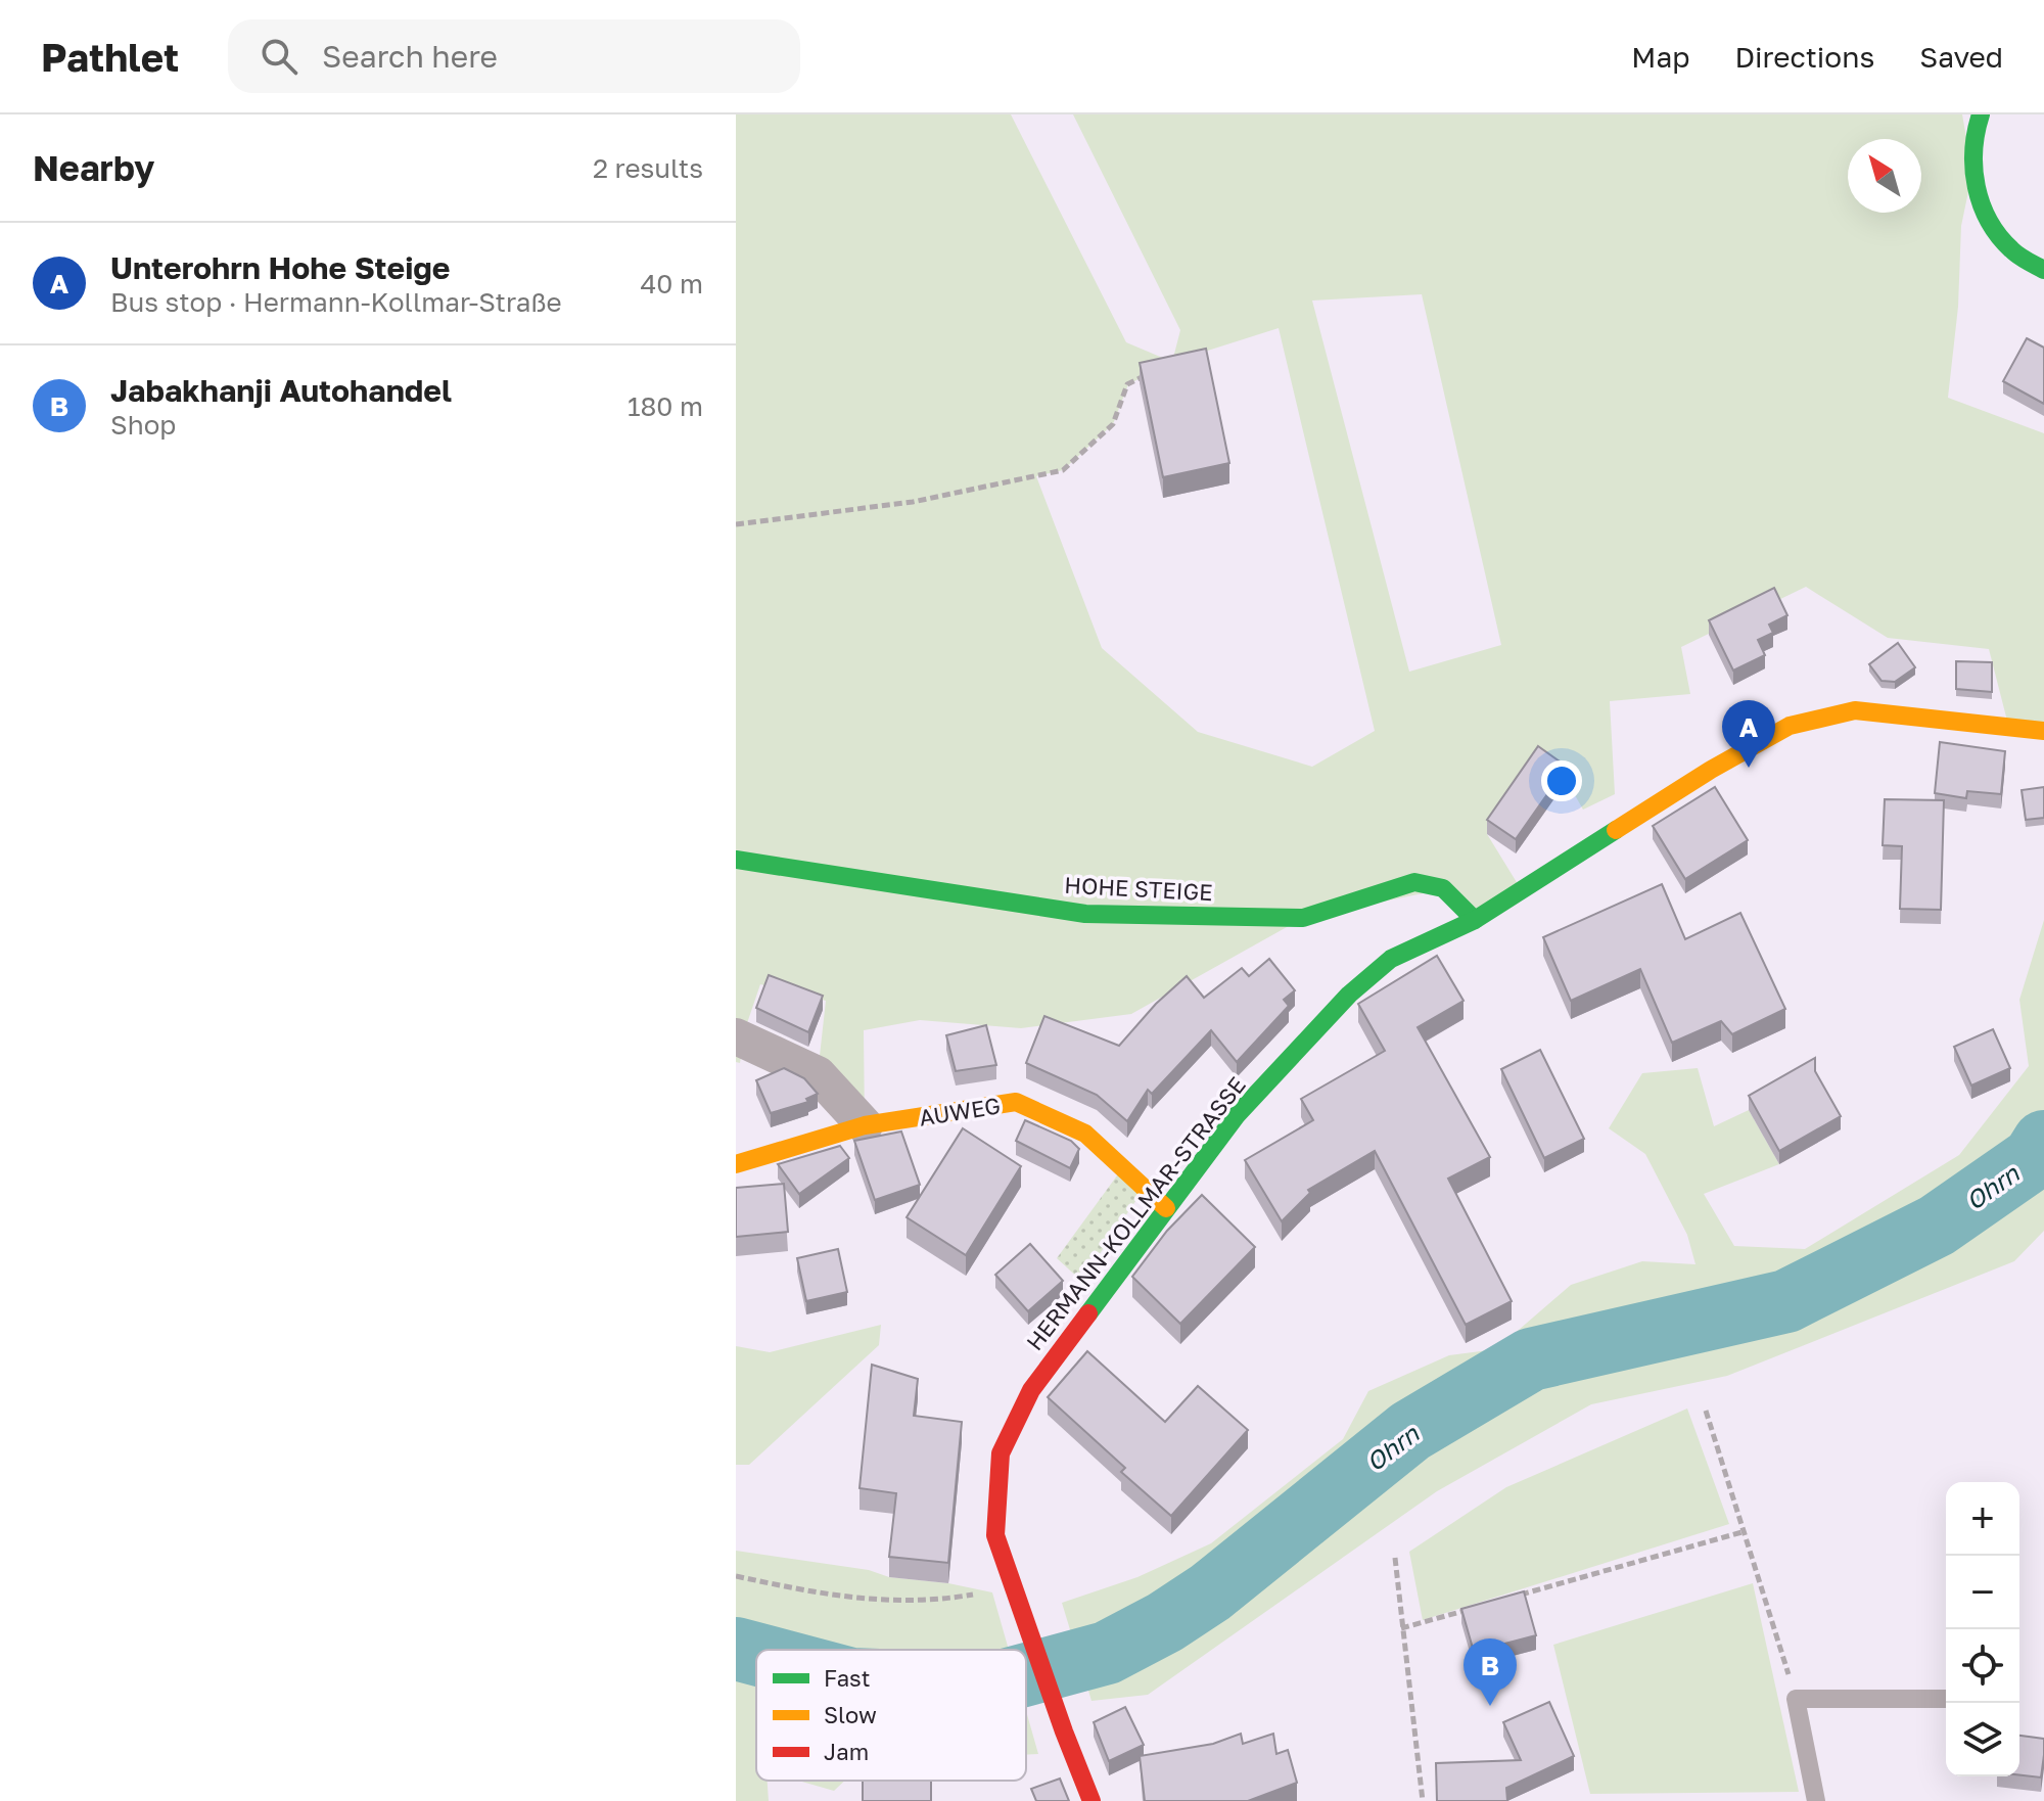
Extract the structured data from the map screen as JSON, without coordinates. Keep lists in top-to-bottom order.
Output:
{
  "streets": {
    "street": ["HOHE STEIGE", "AUWEG", "HERMANN-KOLLMAR-STRASSE"]
  },
  "crossings": [
    ["HOHE STEIGE", "HERMANN-KOLLMAR-STRASSE"],
    ["AUWEG", "HERMANN-KOLLMAR-STRASSE"]
  ],
  "water": ["Ohrn"],
  "legend": ["Fast", "Slow", "Jam"],
  "north": "top left",
  "page": {
    "header": "Pathlet",
    "search": "Search here",
    "nav": ["Map", "Directions", "Saved"],
    "heading": ["Nearby", "2 results"],
    "list": [
      {
        "mark": "A",
        "name": "Unterohrn Hohe Steige",
        "note": "Bus stop · Hermann-Kollmar-Straße",
        "value": "40 m"
      },
      {
        "mark": "B",
        "name": "Jabakhanji Autohandel",
        "note": "Shop",
        "value": "180 m"
      }
    ],
    "pins": ["A", "B"],
    "map_buttons": ["+", "−"]
  }
}
